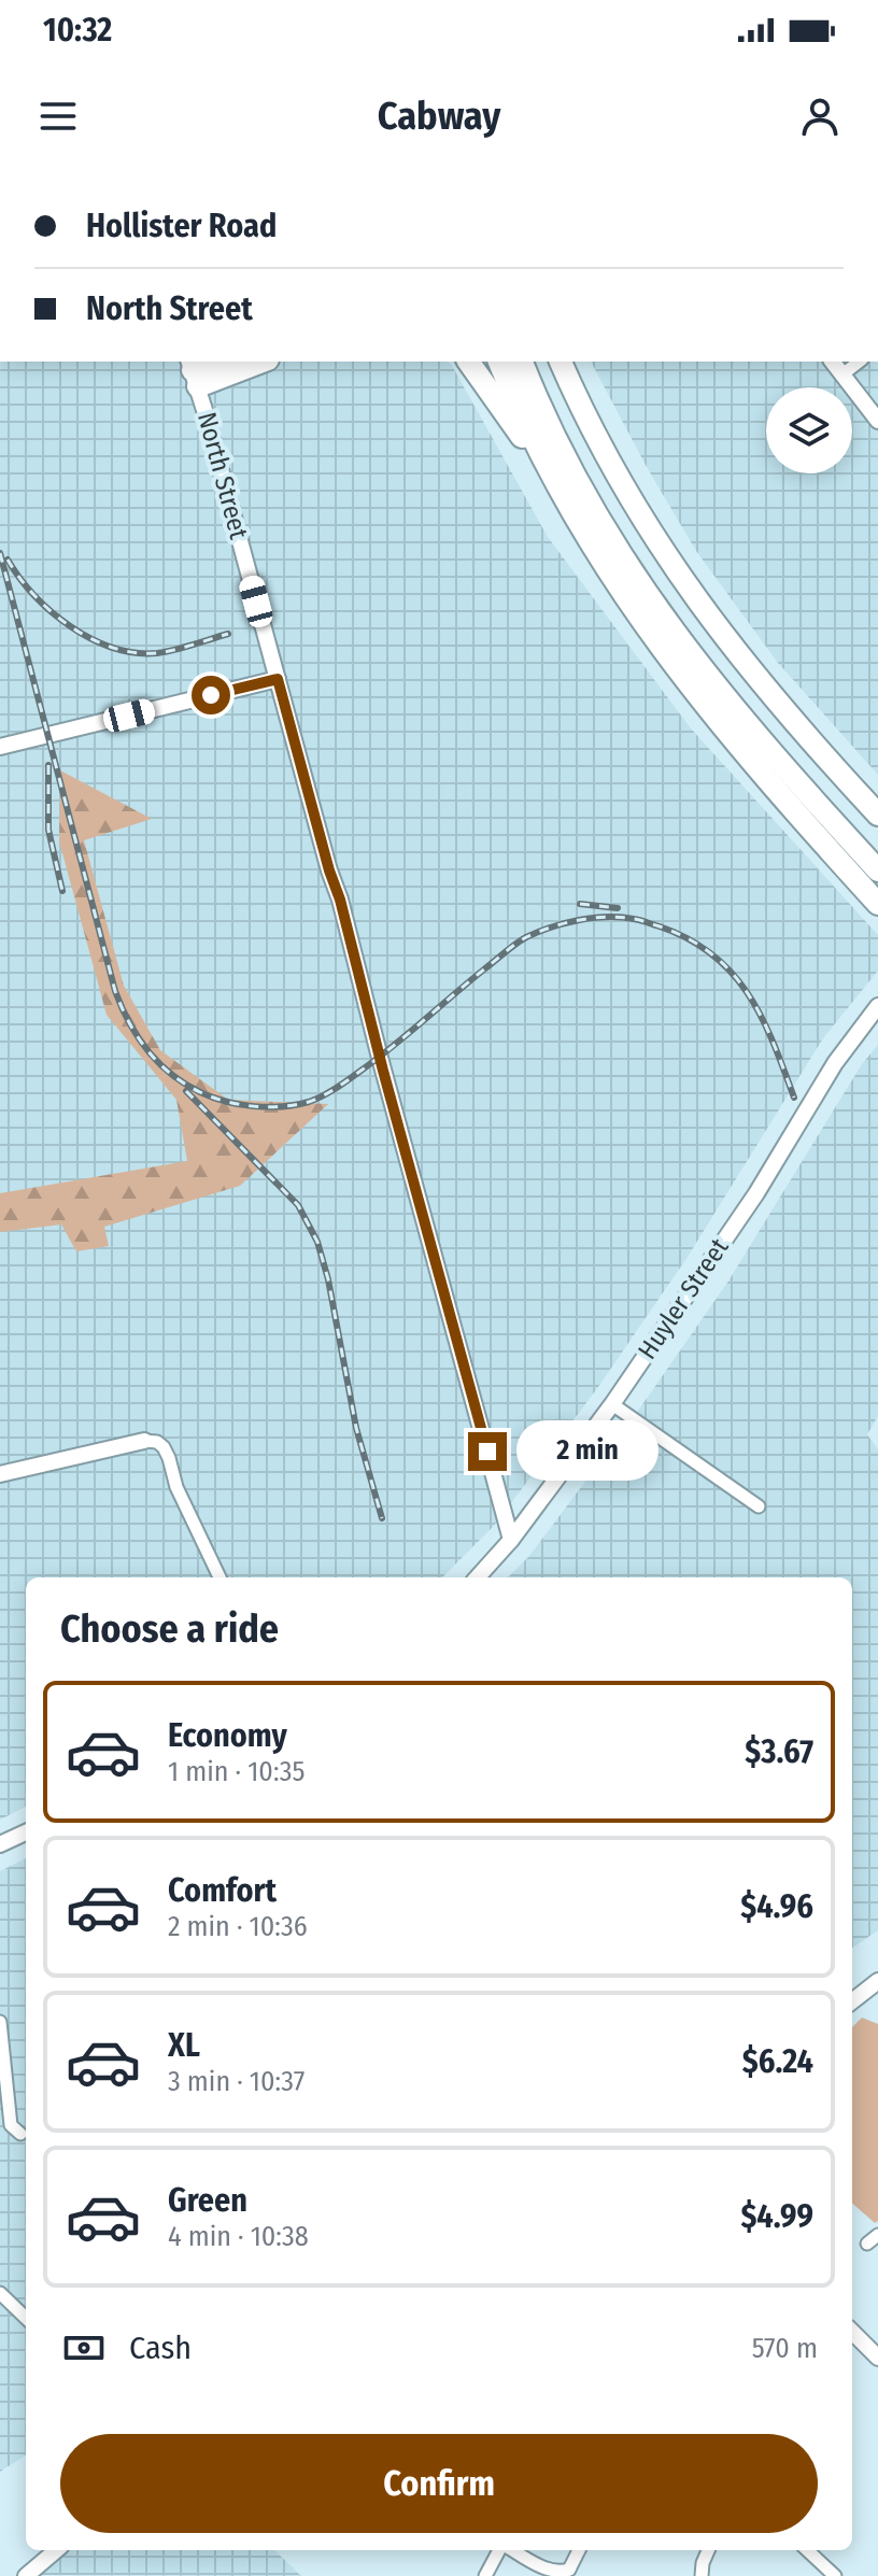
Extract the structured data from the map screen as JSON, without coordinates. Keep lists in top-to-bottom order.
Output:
{
  "streets": {
    "street": ["North Street", "Huyler Street"]
  },
  "crossings": [
    ["North Street", "Huyler Street"]
  ],
  "page": {
    "status": "10:32",
    "header": "Cabway",
    "banner": ["Hollister Road", "North Street"],
    "bubble": "2 min",
    "heading": "Choose a ride",
    "list": [
      {
        "name": "Economy",
        "note": "1 min · 10:35",
        "value": "$3.67"
      },
      {
        "name": "Comfort",
        "note": "2 min · 10:36",
        "value": "$4.96"
      },
      {
        "name": "XL",
        "note": "3 min · 10:37",
        "value": "$6.24"
      },
      {
        "name": "Green",
        "note": "4 min · 10:38",
        "value": "$4.99"
      }
    ],
    "pay": ["Cash", "570 m"],
    "buttons": "Confirm"
  }
}
